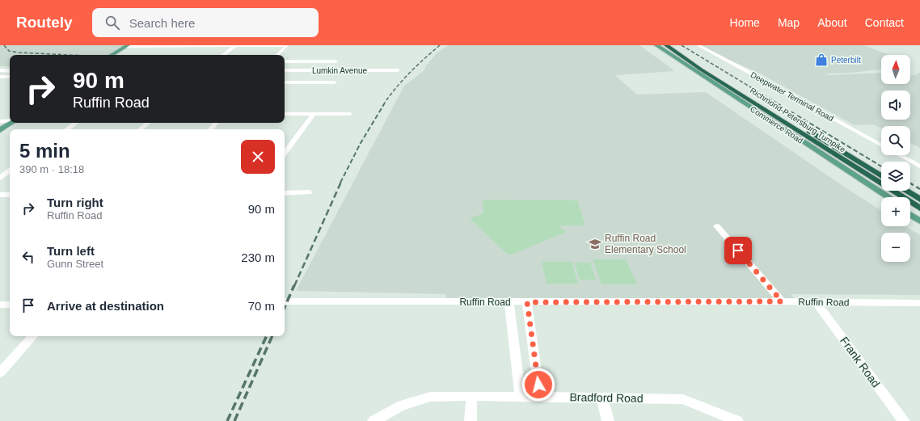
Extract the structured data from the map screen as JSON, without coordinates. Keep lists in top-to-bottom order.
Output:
{
  "streets": {
    "highway": ["Richmond-Petersburg Turnpike"],
    "main road": ["Commerce Road"],
    "street": [
      "Lumkin Avenue",
      "Deepwater Terminal Road",
      "Ruffin Road",
      "Frank Road",
      "Bradford Road"
    ]
  },
  "crossings": [
    ["Ruffin Road", "Frank Road"]
  ],
  "places": {
    "shop": ["Peterbilt"],
    "school or university": ["Ruffin Road Elementary School"]
  },
  "north": "top",
  "page": {
    "header": "Routely",
    "search": "Search here",
    "nav": [
      "Home",
      "Map",
      "About",
      "Contact"
    ],
    "map_buttons": ["+", "−"],
    "turn": ["90 m", "Ruffin Road"],
    "heading": ["5 min", "390 m · 18:18"],
    "list": [
      {
        "name": "Turn right",
        "note": "Ruffin Road",
        "value": "90 m"
      },
      {
        "name": "Turn left",
        "note": "Gunn Street",
        "value": "230 m"
      },
      {
        "name": "Arrive at destination",
        "value": "70 m"
      }
    ]
  }
}
